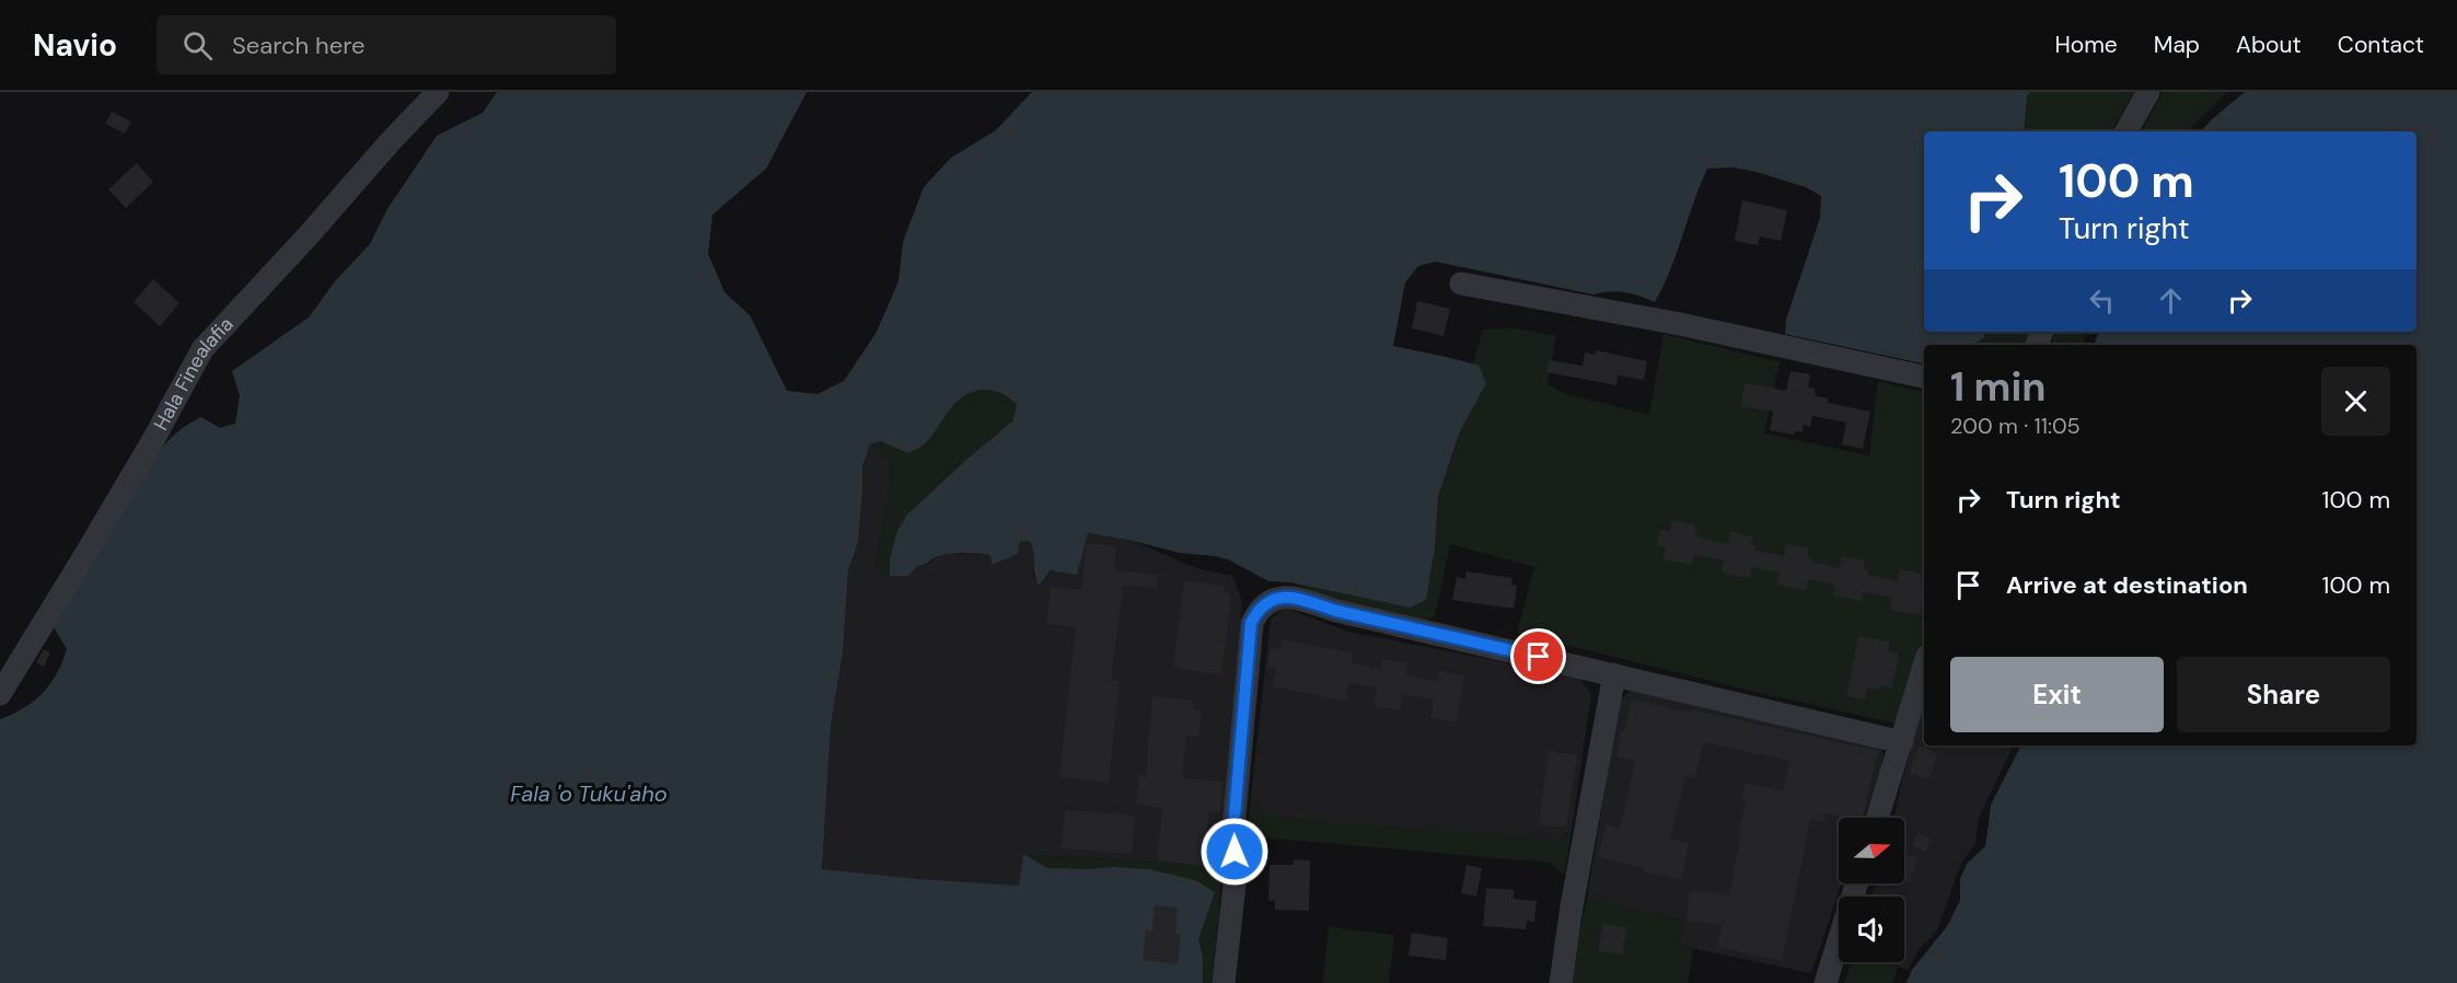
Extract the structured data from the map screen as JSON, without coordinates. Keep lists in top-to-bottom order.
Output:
{
  "streets": {
    "street": ["Hala Finealafia"]
  },
  "water": ["Fala 'o Tuku'aho"],
  "north": "right",
  "page": {
    "header": "Navio",
    "search": "Search here",
    "nav": [
      "Home",
      "Map",
      "About",
      "Contact"
    ],
    "turn": ["100 m", "Turn right"],
    "heading": ["1 min", "200 m · 11:05"],
    "list": [
      {
        "name": "Turn right",
        "value": "100 m"
      },
      {
        "name": "Arrive at destination",
        "value": "100 m"
      }
    ],
    "buttons": ["Exit", "Share"]
  }
}
